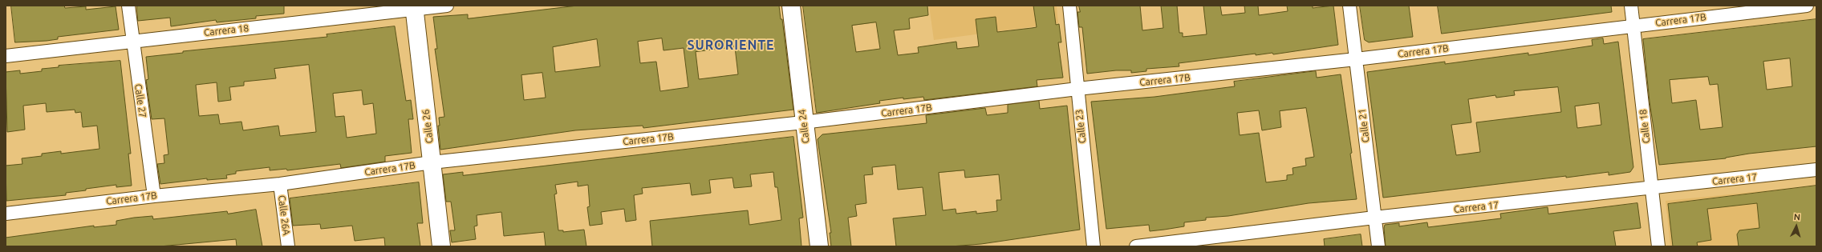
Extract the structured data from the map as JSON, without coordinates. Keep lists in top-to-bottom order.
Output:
{
  "streets": {
    "street": [
      "Carrera 17B",
      "Carrera 18",
      "Calle 27",
      "Calle 21",
      "Calle 26",
      "Calle 24",
      "Calle 23",
      "Calle 18",
      "Carrera 17",
      "Calle 26A"
    ]
  },
  "crossings": [
    ["Carrera 17B", "Calle 27"],
    ["Carrera 17B", "Calle 21"],
    ["Carrera 17B", "Calle 26"],
    ["Carrera 17B", "Calle 24"],
    ["Carrera 17B", "Calle 23"],
    ["Carrera 17B", "Calle 18"],
    ["Carrera 17B", "Calle 26A"],
    ["Carrera 18", "Calle 27"],
    ["Carrera 18", "Calle 26"],
    ["Calle 21", "Carrera 17"],
    ["Calle 18", "Carrera 17"]
  ],
  "districts": ["SURORIENTE"],
  "north": "top"
}
